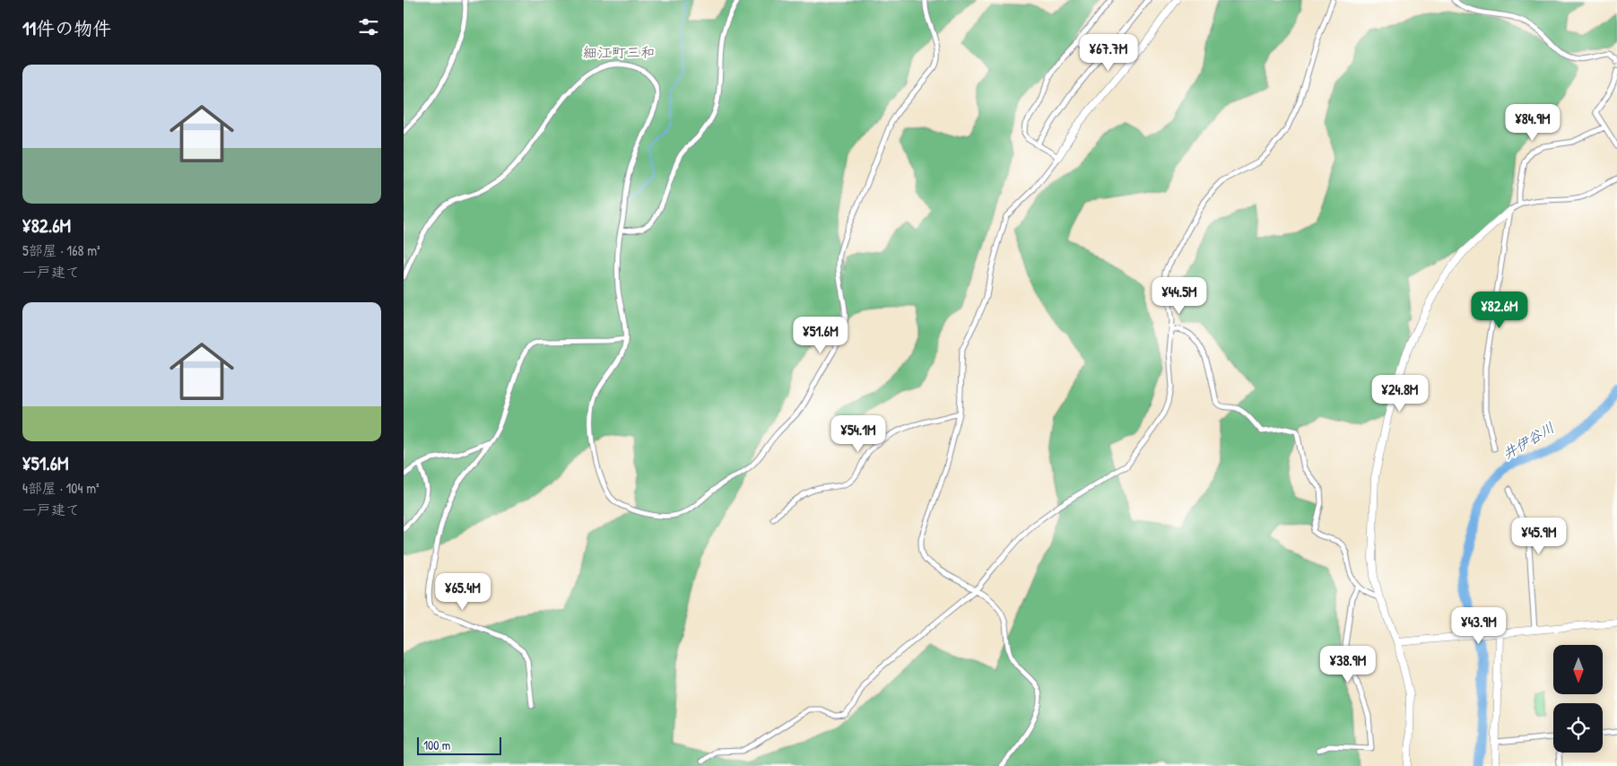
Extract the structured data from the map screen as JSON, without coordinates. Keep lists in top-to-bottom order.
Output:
{
  "districts": ["細江町三和"],
  "water": ["井伊谷川"],
  "scale_bar": "100 m",
  "north": "bottom",
  "page": {
    "heading": "11件の物件",
    "price": [
      "¥67.7M",
      "¥84.9M",
      "¥44.5M",
      "¥82.6M",
      "¥51.6M",
      "¥24.8M",
      "¥54.1M",
      "¥45.9M",
      "¥65.4M",
      "¥43.9M",
      "¥38.9M"
    ],
    "list": [
      {
        "name": "¥82.6M",
        "note": "5部屋 · 168 m² · 一戸建て"
      },
      {
        "name": "¥51.6M",
        "note": "4部屋 · 104 m² · 一戸建て"
      }
    ],
    "scale": "100 m"
  }
}
